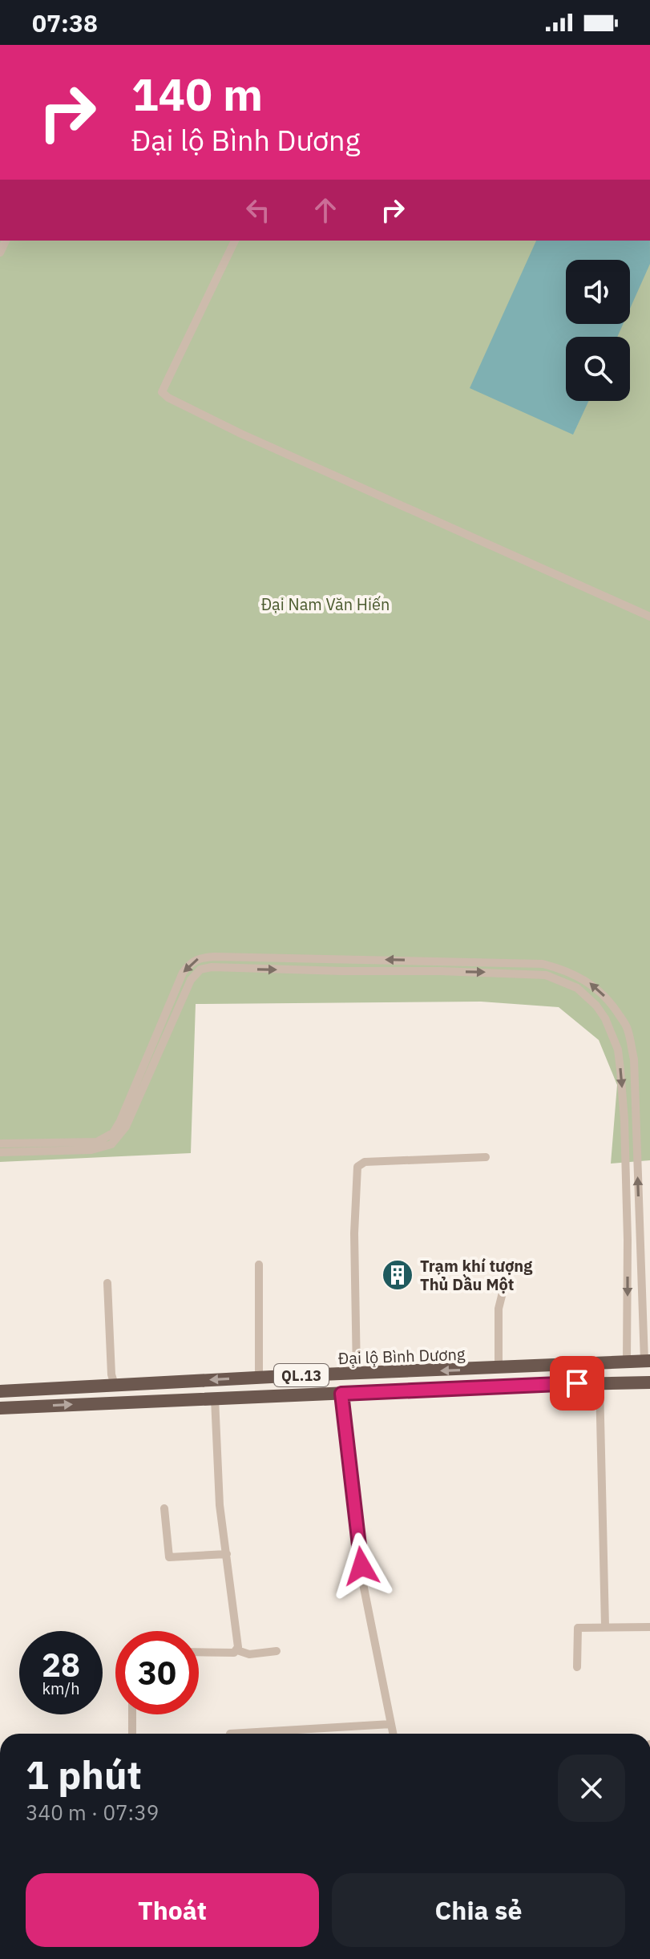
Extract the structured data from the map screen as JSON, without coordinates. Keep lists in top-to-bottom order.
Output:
{
  "streets": {
    "highway": ["Đại lộ Bình Dương", "QL.13"]
  },
  "parks": ["Đại Nam Văn Hiến"],
  "places": {
    "building": ["Trạm khí tượng Thủ Dầu Một"]
  },
  "page": {
    "status": "07:38",
    "turn": ["140 m", "Đại lộ Bình Dương"],
    "speed": "28 km/h",
    "limit": "30",
    "heading": ["1 phút", "340 m · 07:39"],
    "buttons": ["Thoát", "Chia sẻ"]
  }
}
